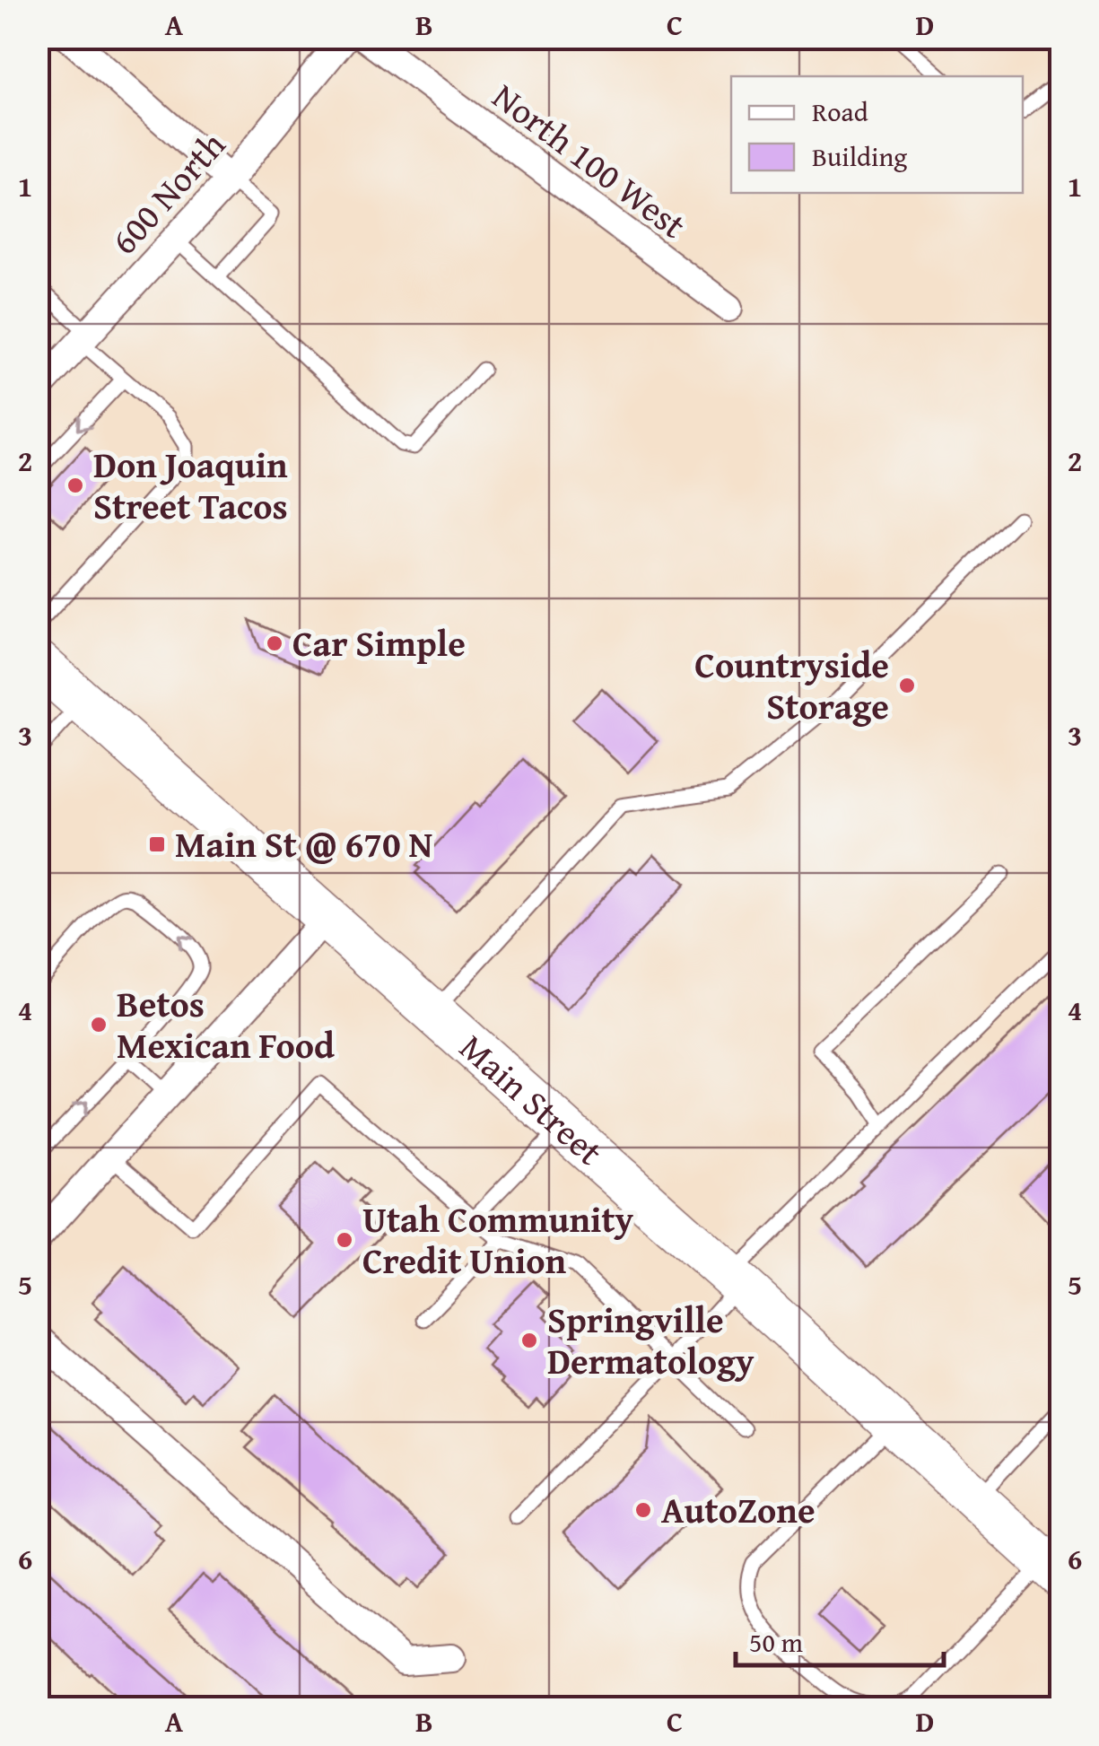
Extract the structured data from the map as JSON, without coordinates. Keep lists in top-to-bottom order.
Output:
{
  "streets": {
    "main road": ["Main Street"],
    "street": ["North 100 West", "600 North"]
  },
  "places": {
    "other": [
      "Don Joaquin Street Tacos",
      "Car Simple",
      "Countryside Storage",
      "Betos Mexican Food",
      "Utah Community Credit Union",
      "Springville Dermatology",
      "AutoZone"
    ],
    "transit": ["Main St @ 670 N"]
  },
  "legend": ["Road", "Building"],
  "scale_bar": "50 m",
  "grid": {
    "columns": [
      "A",
      "B",
      "C",
      "D"
    ],
    "rows": [
      "1",
      "2",
      "3",
      "4",
      "5",
      "6"
    ]
  }
}
